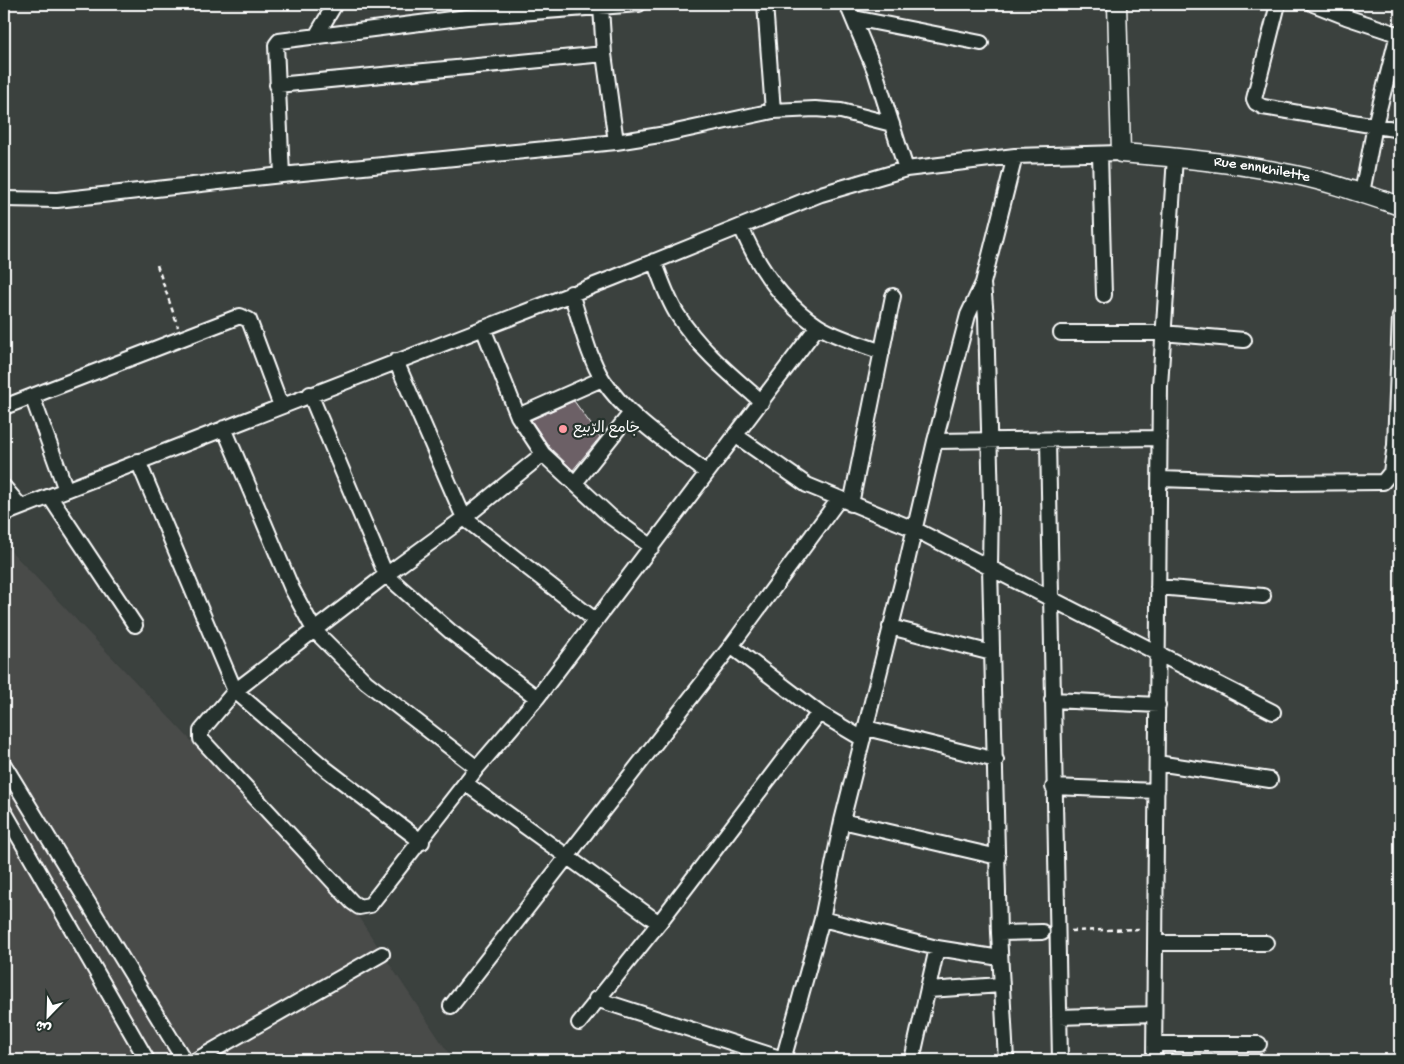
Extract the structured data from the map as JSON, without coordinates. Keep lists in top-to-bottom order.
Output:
{
  "streets": {
    "street": ["Rue ennkhilette"]
  },
  "places": ["جامع الرّبيع"],
  "north": "bottom left"
}
